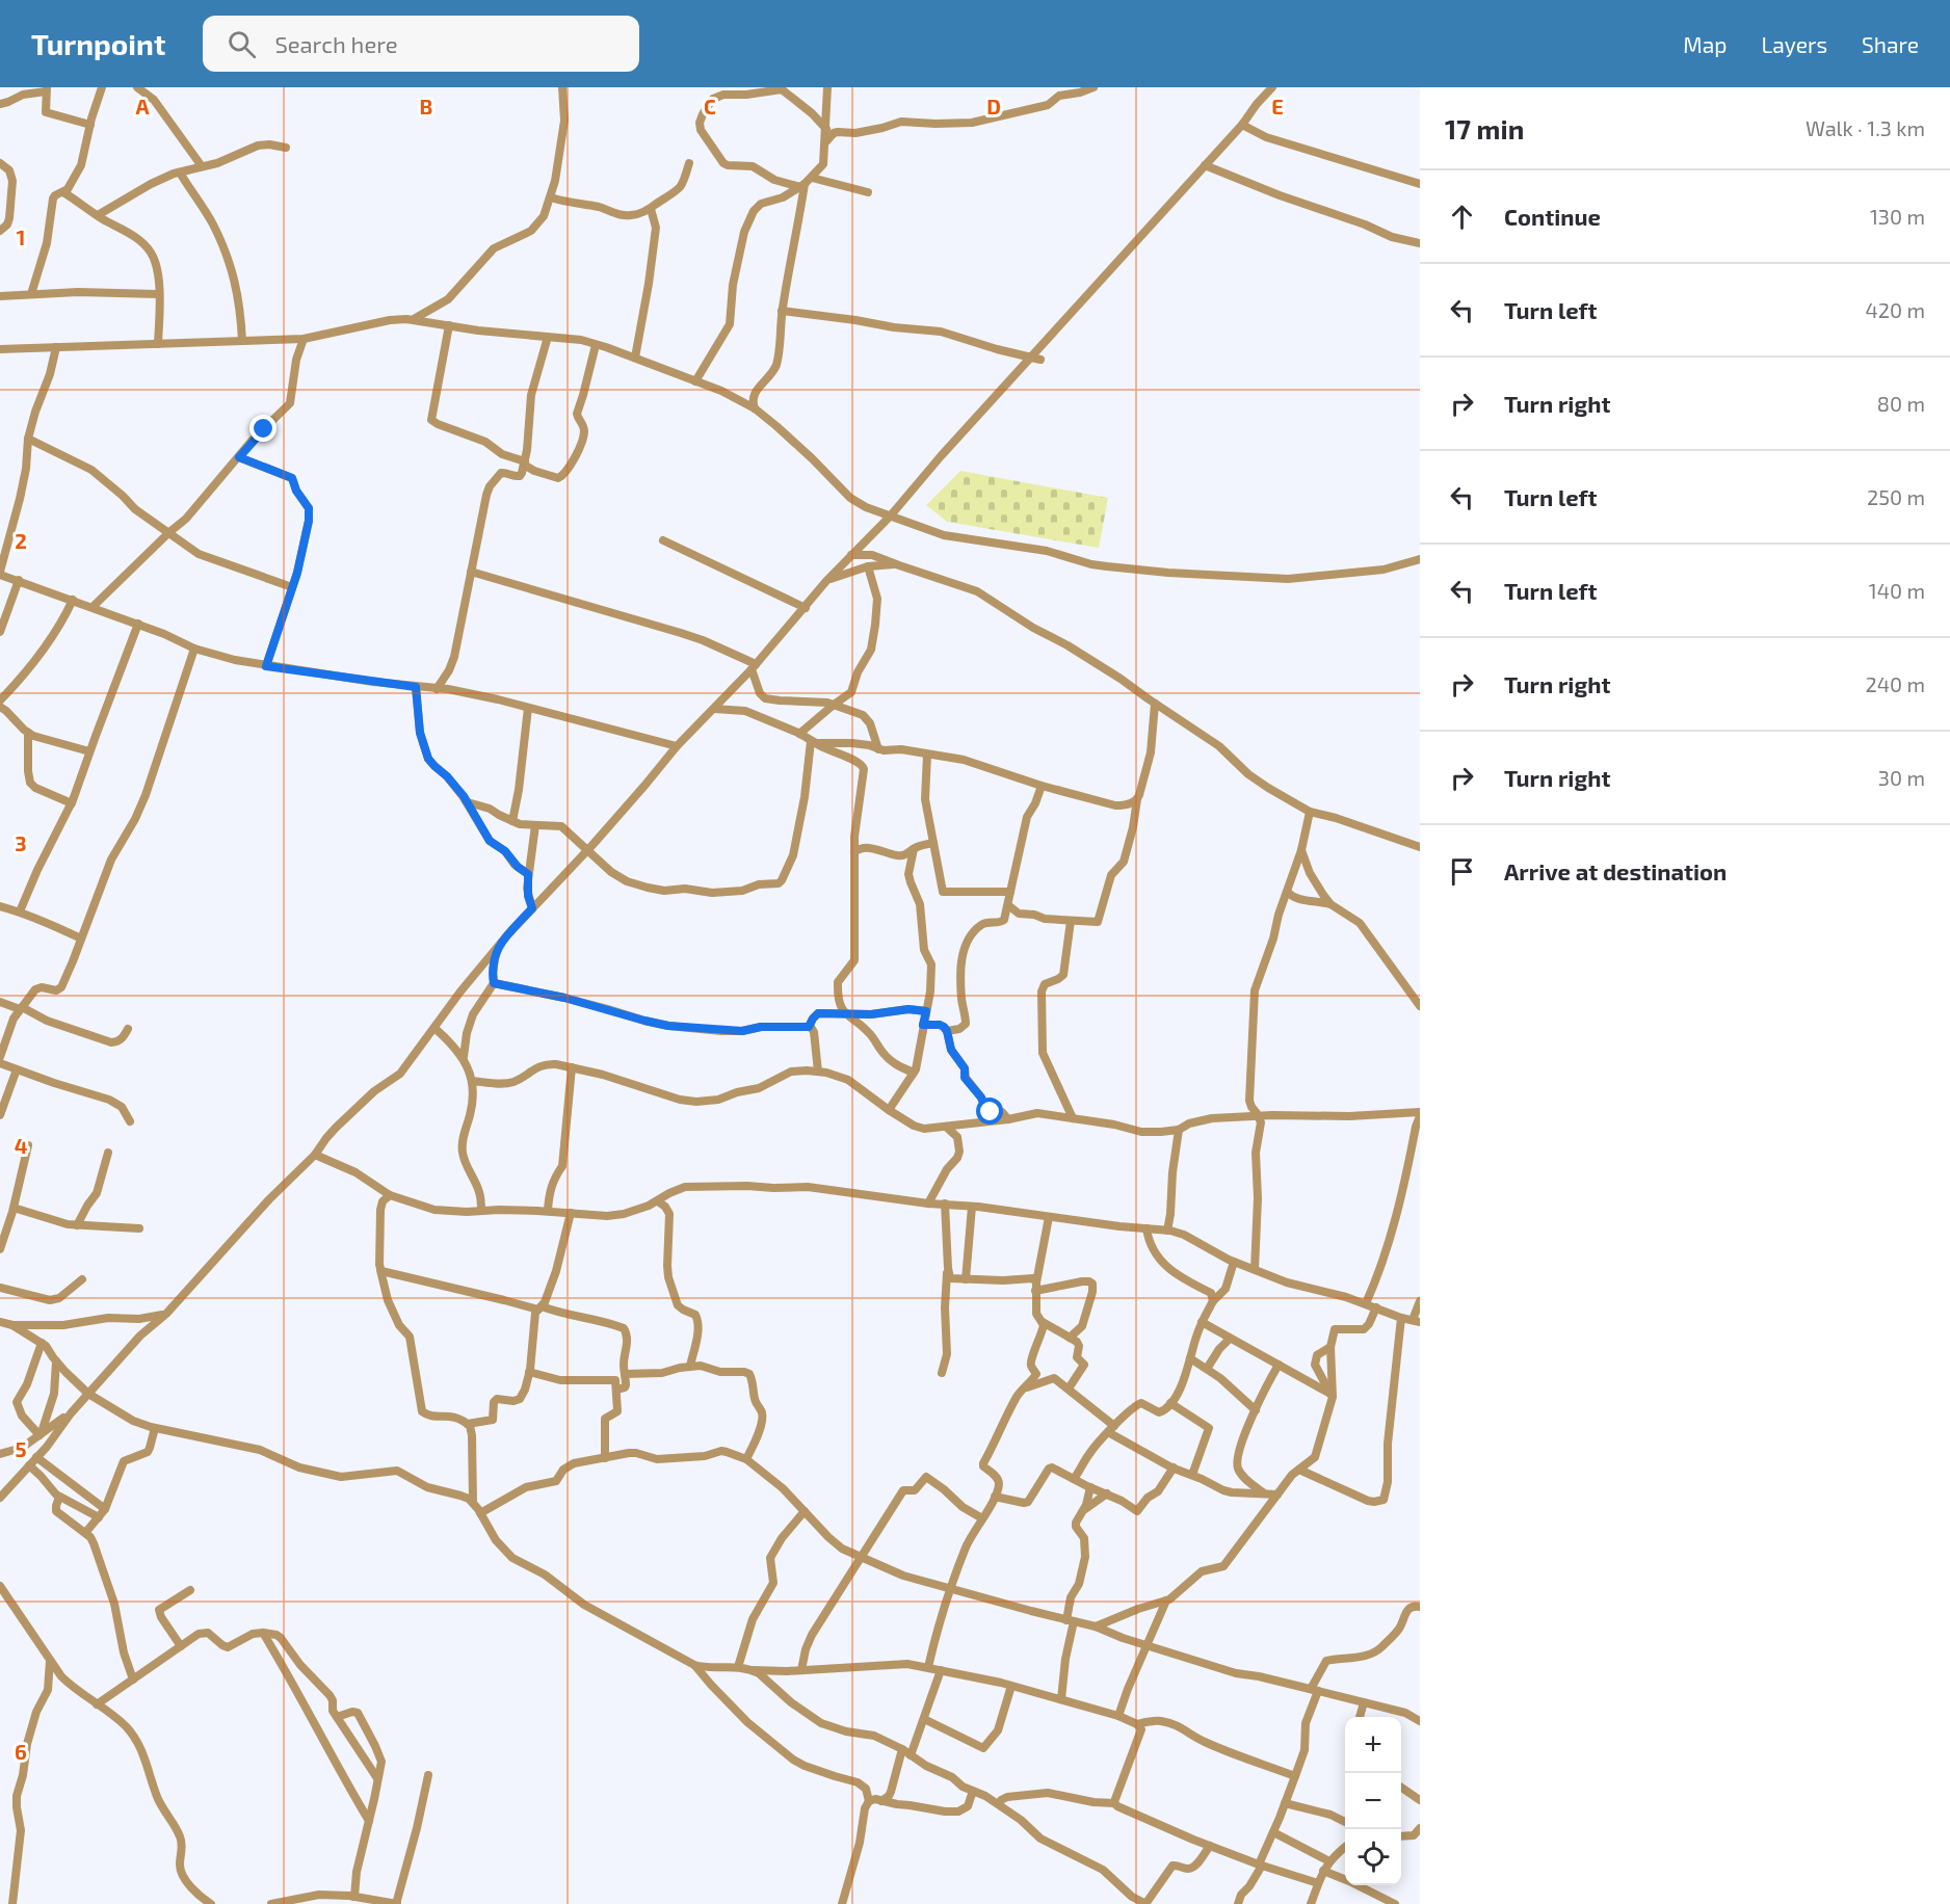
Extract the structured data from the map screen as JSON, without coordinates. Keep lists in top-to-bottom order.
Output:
{
  "page": {
    "header": "Turnpoint",
    "search": "Search here",
    "nav": ["Map", "Layers", "Share"],
    "heading": ["17 min", "Walk · 1.3 km"],
    "list": [
      ["Continue", "130 m"],
      ["Turn left", "420 m"],
      ["Turn right", "80 m"],
      ["Turn left", "250 m"],
      ["Turn left", "140 m"],
      ["Turn right", "240 m"],
      ["Turn right", "30 m"],
      "Arrive at destination"
    ],
    "map_buttons": ["+", "−"]
  },
  "grid": {
    "columns": [
      "A",
      "B",
      "C",
      "D",
      "E"
    ],
    "rows": [
      "1",
      "2",
      "3",
      "4",
      "5",
      "6"
    ]
  }
}
